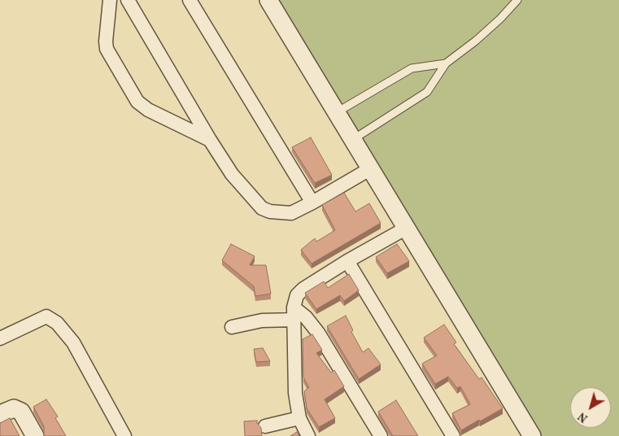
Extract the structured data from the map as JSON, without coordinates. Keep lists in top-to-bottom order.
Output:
{
  "north": "bottom left"
}
